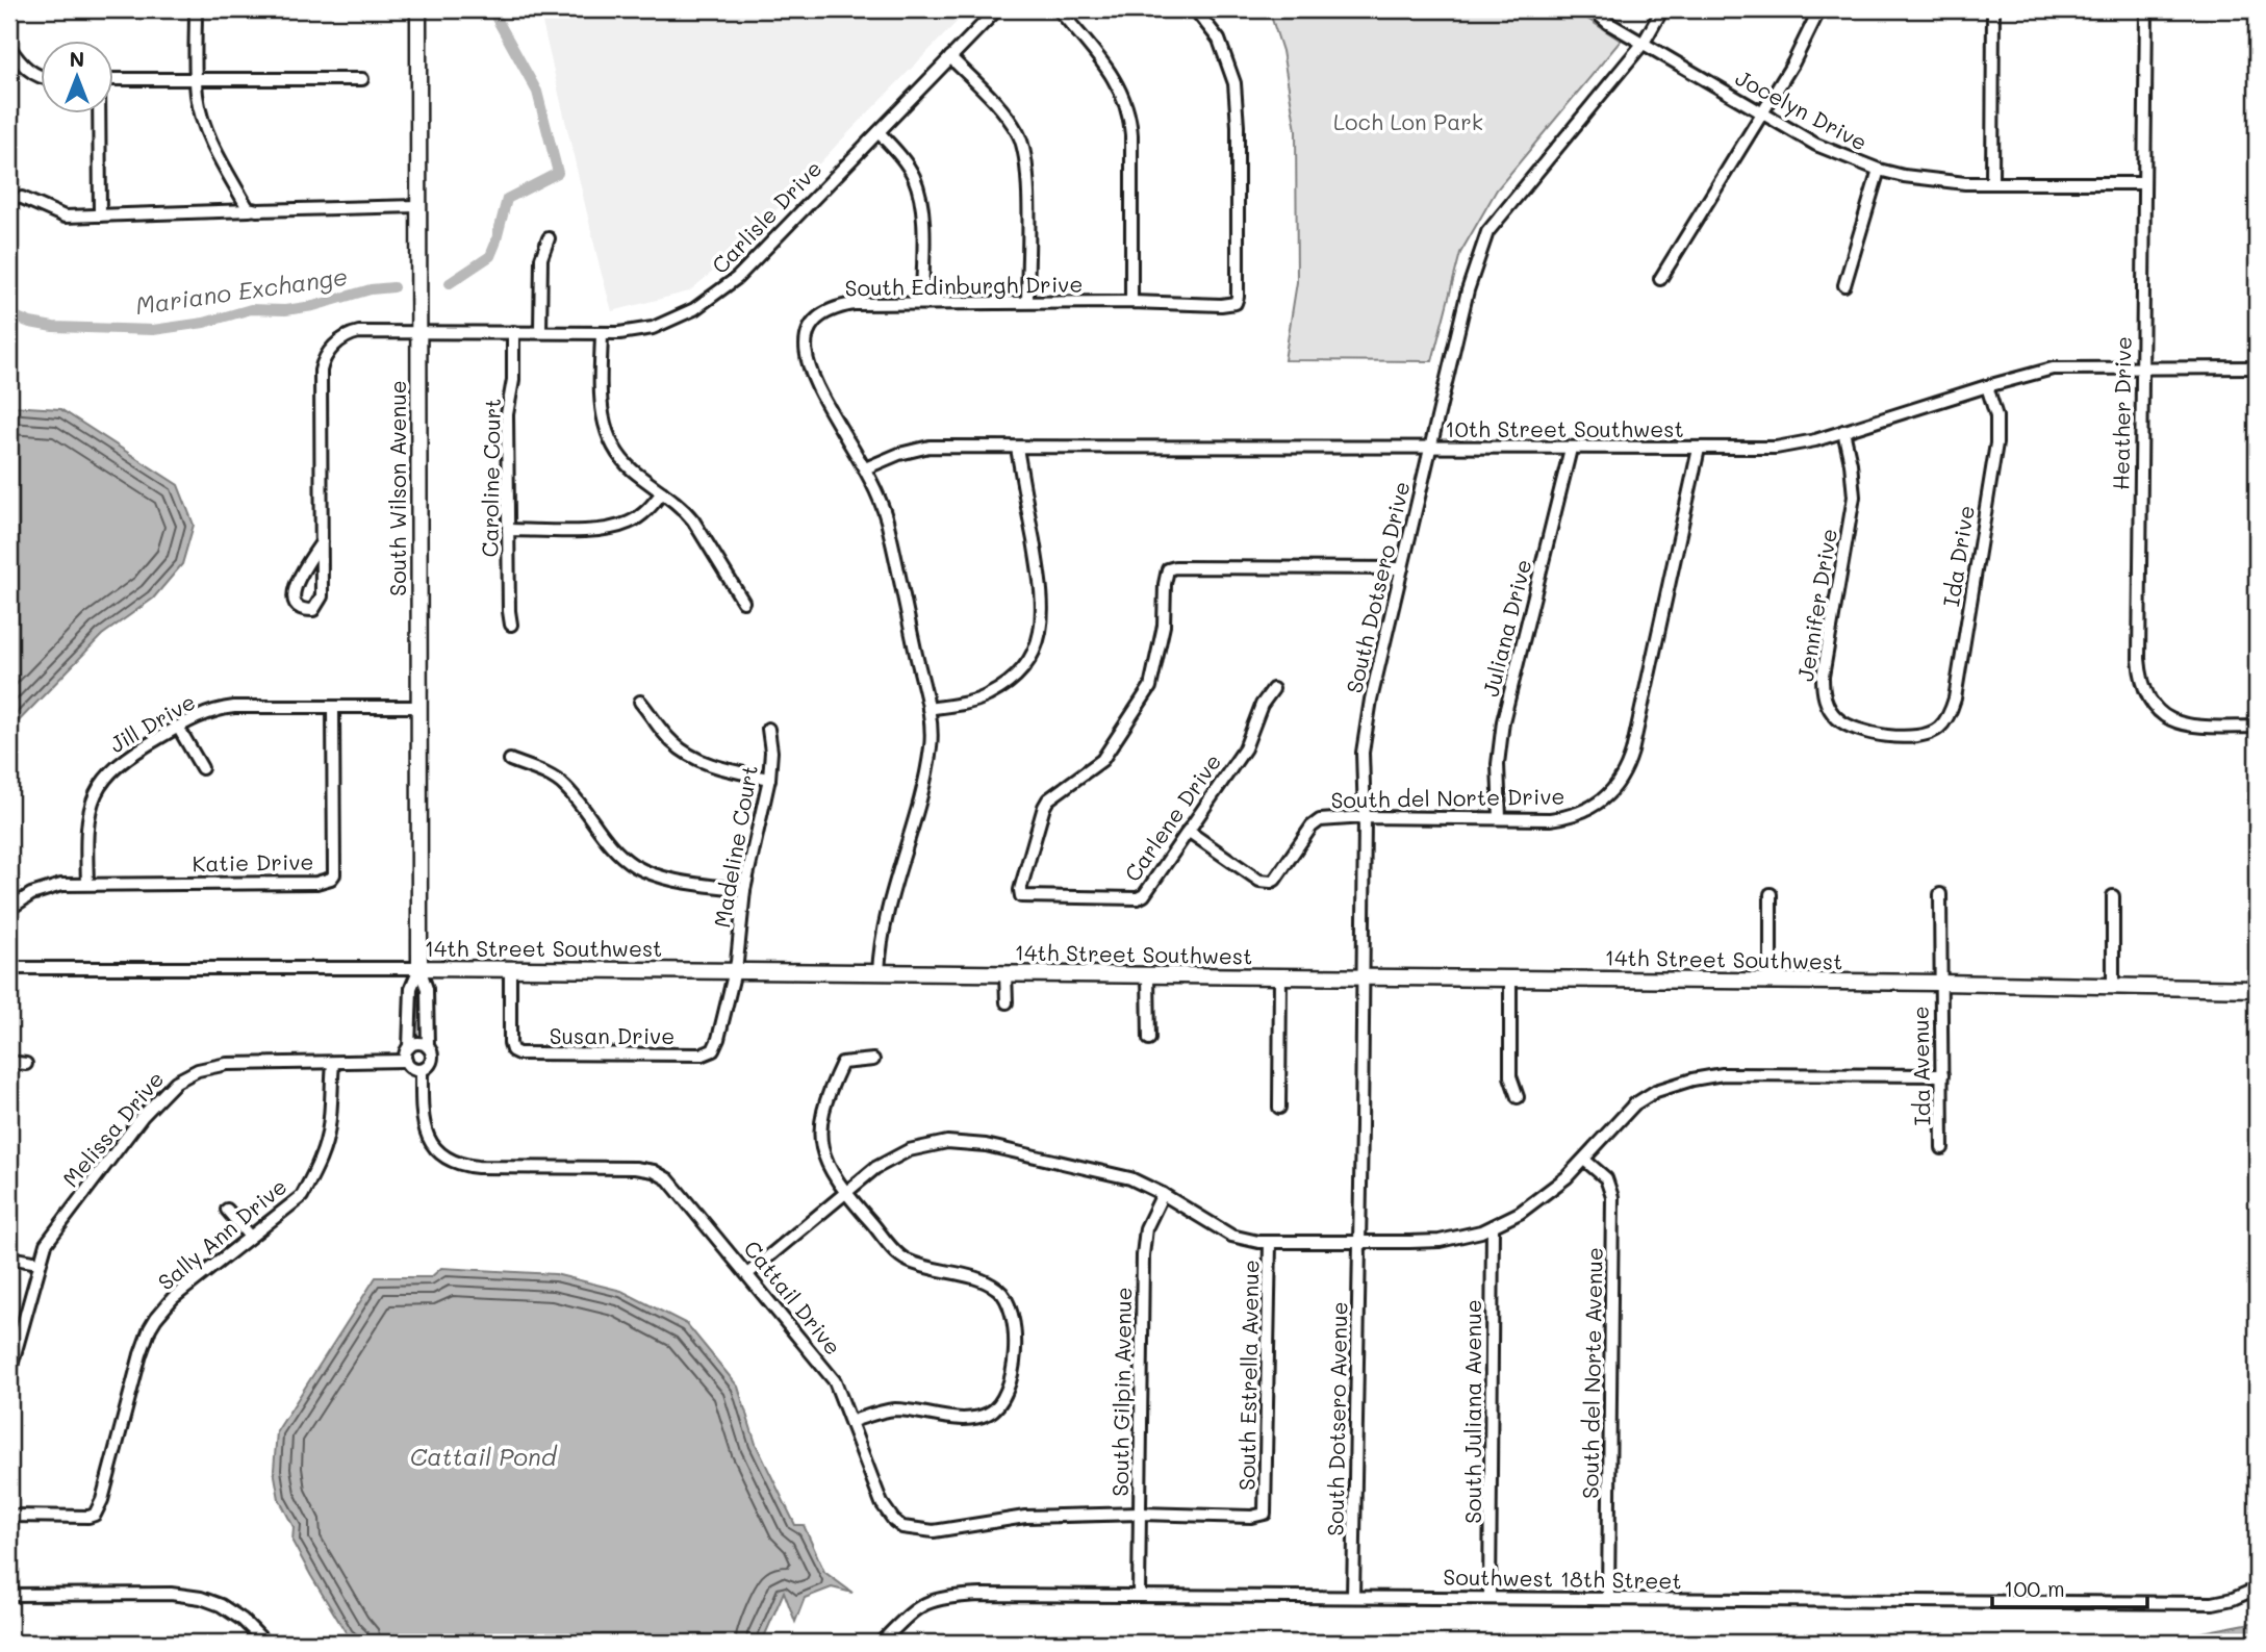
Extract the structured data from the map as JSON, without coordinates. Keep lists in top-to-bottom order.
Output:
{
  "streets": {
    "main road": ["South Wilson Avenue", "14th Street Southwest"],
    "street": [
      "Jocelyn Drive",
      "Carlisle Drive",
      "South Edinburgh Drive",
      "Heather Drive",
      "10th Street Southwest",
      "Caroline Court",
      "Ida Drive",
      "South Dotsero Drive",
      "Jennifer Drive",
      "Juliana Drive",
      "Jill Drive",
      "South del Norte Drive",
      "Carlene Drive",
      "Madeline Court",
      "Katie Drive",
      "Susan Drive",
      "Ida Avenue",
      "Melissa Drive",
      "Sally Ann Drive",
      "Cattail Drive",
      "South del Norte Avenue",
      "South Estrella Avenue",
      "South Gilpin Avenue",
      "South Juliana Avenue",
      "South Dotsero Avenue",
      "Southwest 18th Street"
    ]
  },
  "crossings": [
    ["Jocelyn Drive", "Heather Drive"],
    ["Jocelyn Drive", "South Dotsero Drive"],
    ["Carlisle Drive", "Caroline Court"],
    ["Carlisle Drive", "South Wilson Avenue"],
    ["South Edinburgh Drive", "10th Street Southwest"],
    ["South Edinburgh Drive", "14th Street Southwest"],
    ["Heather Drive", "10th Street Southwest"],
    ["10th Street Southwest", "Ida Drive"],
    ["10th Street Southwest", "South Dotsero Drive"],
    ["10th Street Southwest", "Jennifer Drive"],
    ["10th Street Southwest", "Juliana Drive"],
    ["10th Street Southwest", "South del Norte Drive"],
    ["South Wilson Avenue", "Jill Drive"],
    ["South Wilson Avenue", "14th Street Southwest"],
    ["South Wilson Avenue", "Melissa Drive"],
    ["South Wilson Avenue", "Cattail Drive"],
    ["Ida Drive", "Jennifer Drive"],
    ["South Dotsero Drive", "South del Norte Drive"],
    ["South Dotsero Drive", "Carlene Drive"],
    ["South Dotsero Drive", "14th Street Southwest"],
    ["South Dotsero Drive", "South Dotsero Avenue"],
    ["Juliana Drive", "South del Norte Drive"],
    ["Jill Drive", "Katie Drive"],
    ["South del Norte Drive", "Carlene Drive"],
    ["Madeline Court", "14th Street Southwest"],
    ["Madeline Court", "Susan Drive"],
    ["14th Street Southwest", "Susan Drive"],
    ["14th Street Southwest", "Ida Avenue"],
    ["Melissa Drive", "Sally Ann Drive"],
    ["Melissa Drive", "Cattail Drive"],
    ["Cattail Drive", "South Estrella Avenue"],
    ["Cattail Drive", "South Gilpin Avenue"],
    ["South del Norte Avenue", "Southwest 18th Street"],
    ["South Estrella Avenue", "South Gilpin Avenue"],
    ["South Gilpin Avenue", "Southwest 18th Street"],
    ["South Juliana Avenue", "Southwest 18th Street"],
    ["South Dotsero Avenue", "Southwest 18th Street"]
  ],
  "water": ["Mariano Exchange", "Cattail Pond"],
  "parks": ["Loch Lon Park"],
  "scale_bar": "100 m",
  "north": "top"
}
